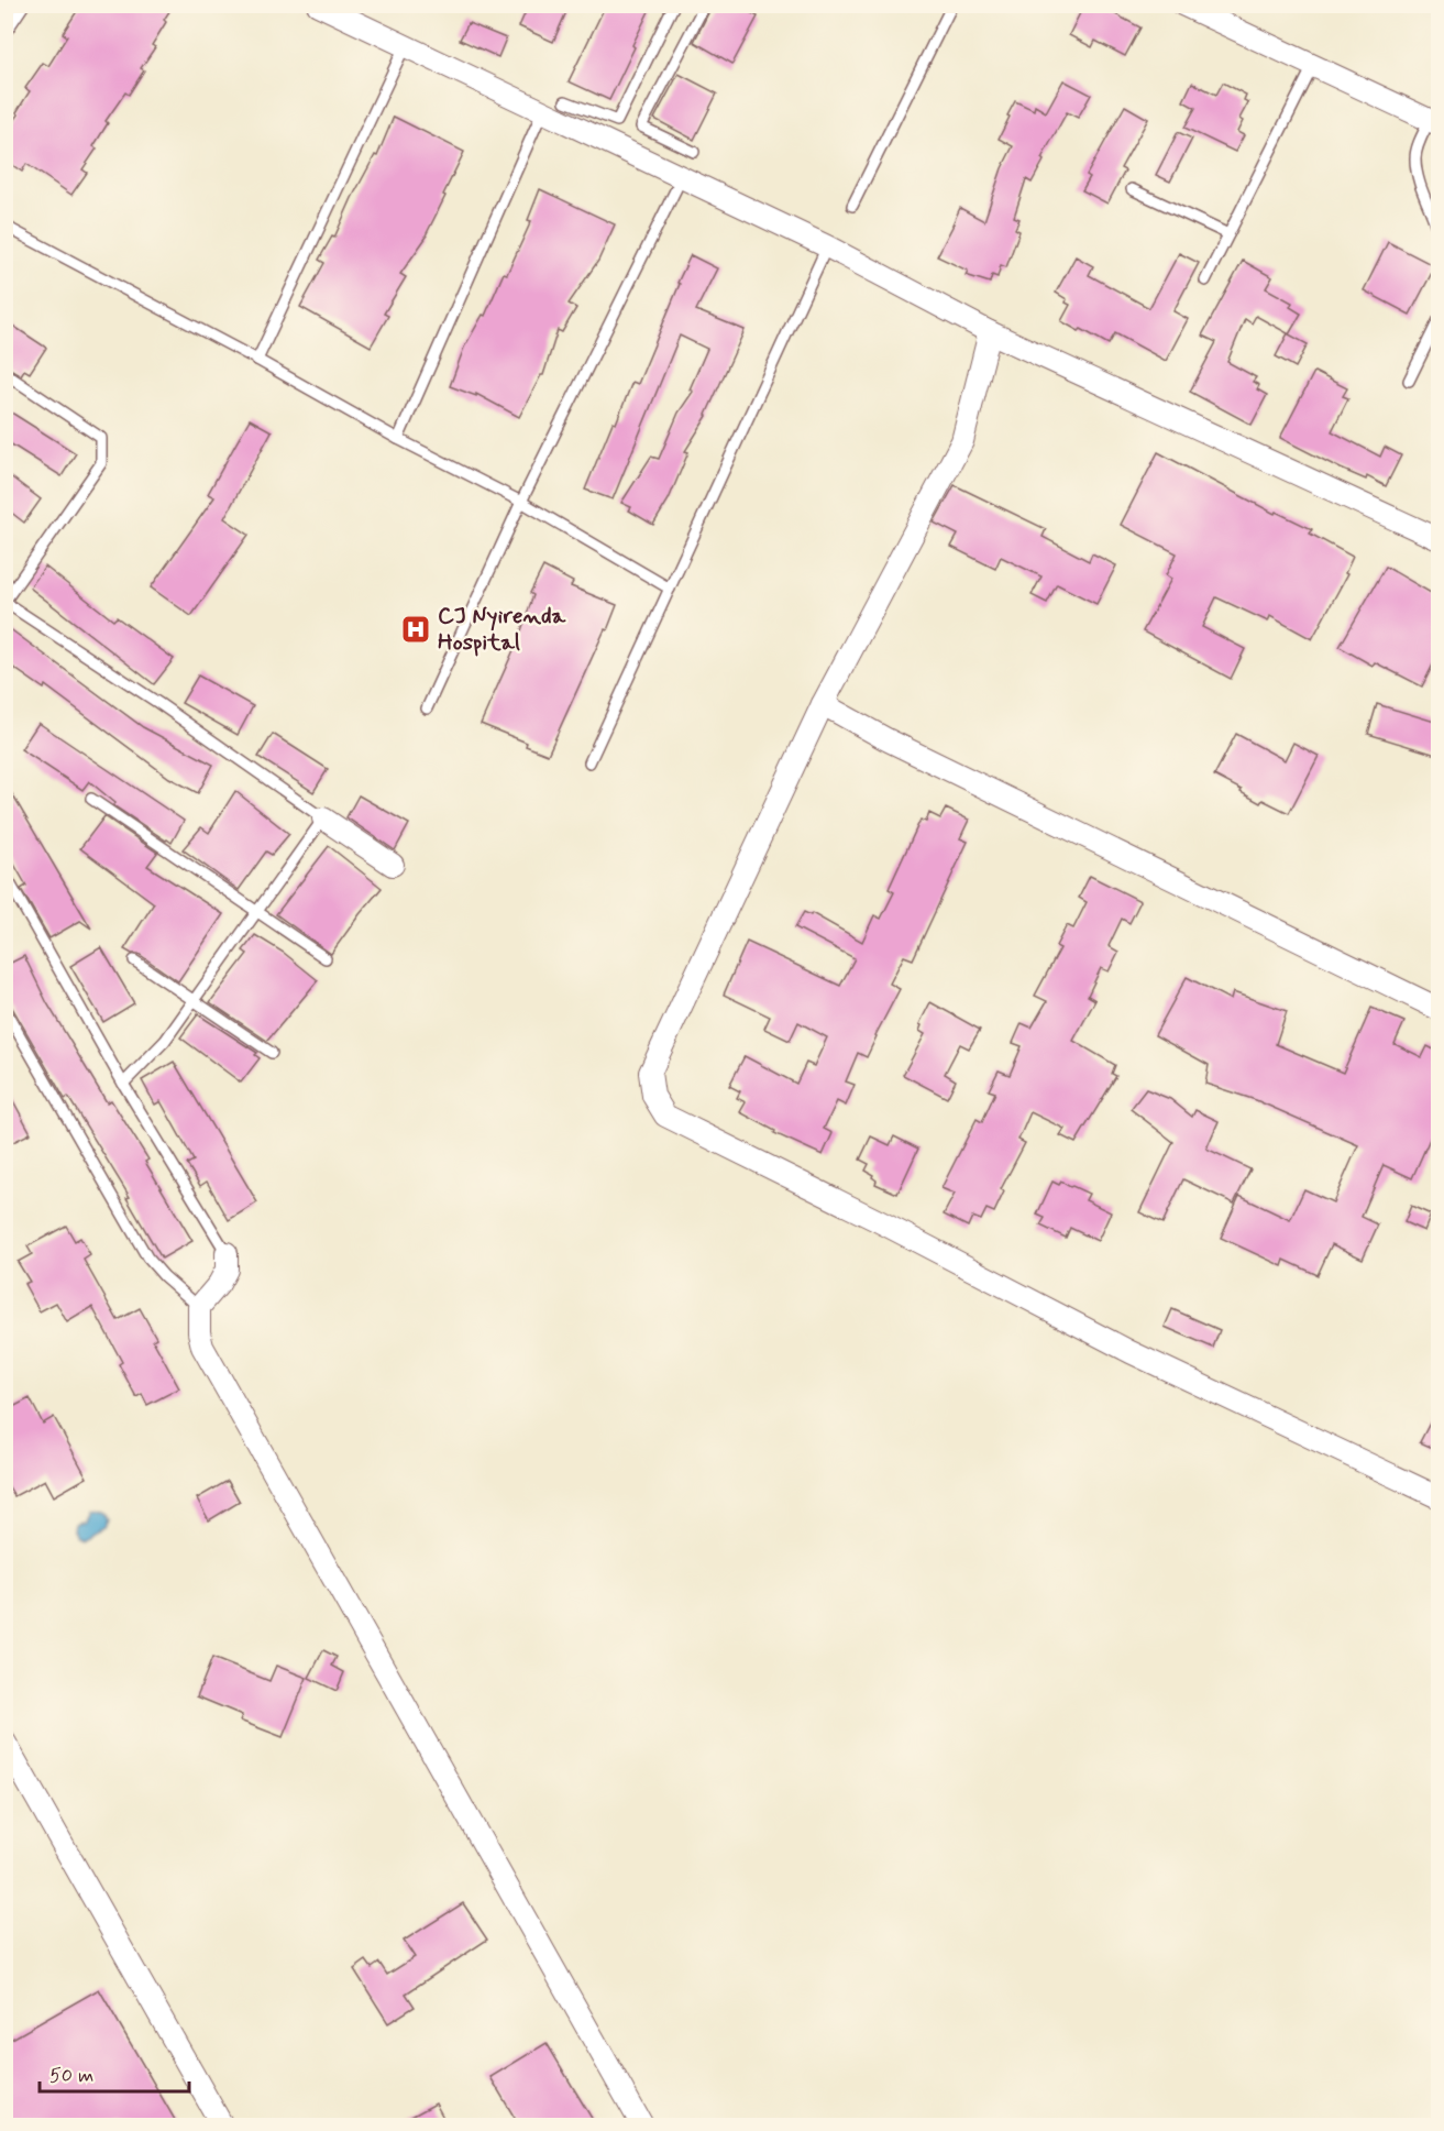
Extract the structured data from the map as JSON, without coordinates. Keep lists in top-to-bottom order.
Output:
{
  "places": {
    "hospital": ["CJ Nyirenda Hospital"]
  },
  "scale_bar": "50 m"
}
